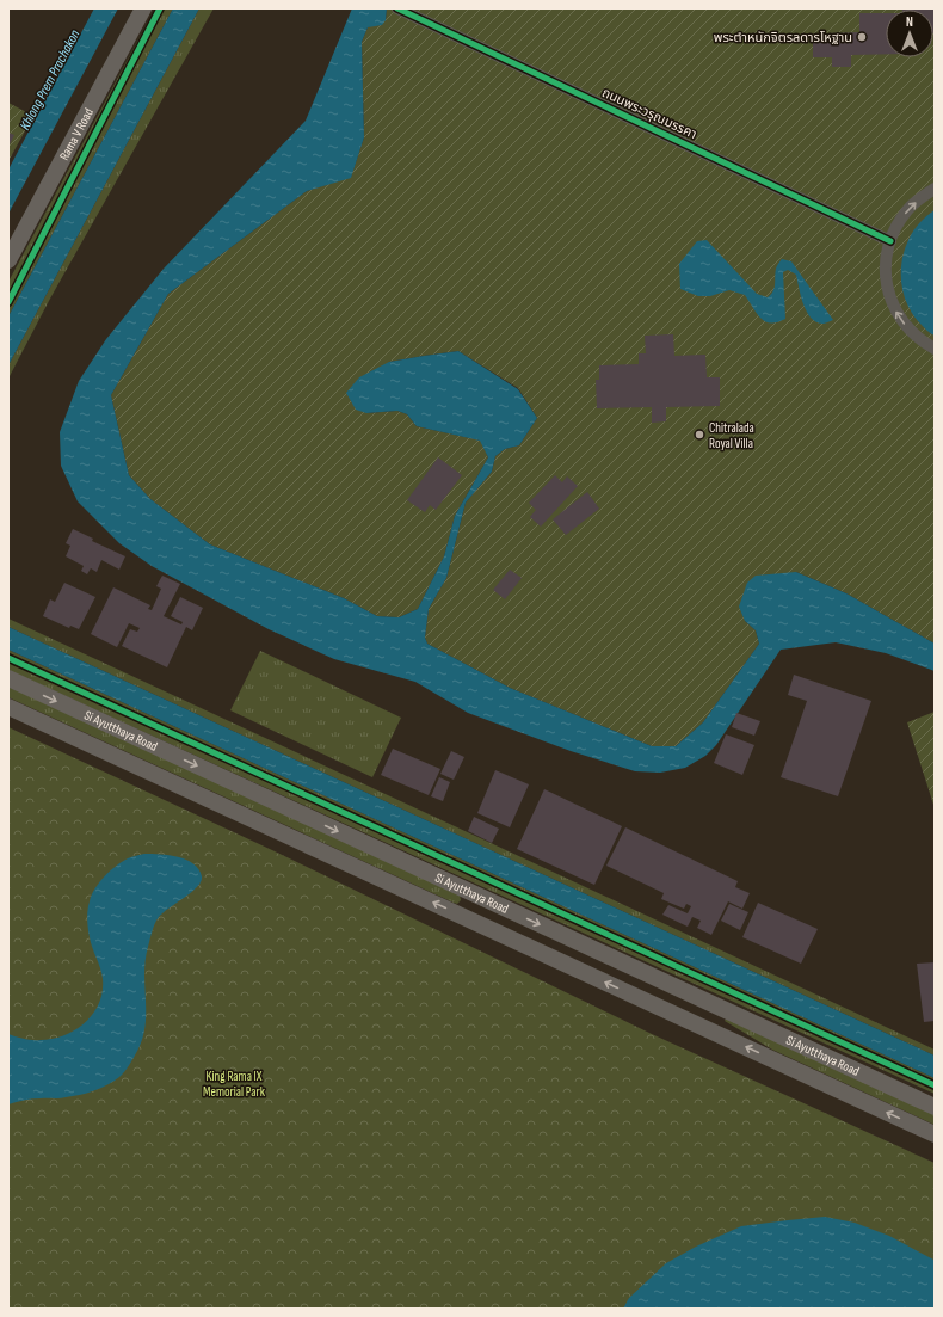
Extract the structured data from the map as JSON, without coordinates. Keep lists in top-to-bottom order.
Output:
{
  "streets": {
    "main road": ["Rama V Road", "Si Ayutthaya Road"],
    "street": ["ถนนพระวรุณมรรคา"]
  },
  "water": ["Khlong Prem Prachakon"],
  "parks": ["King Rama IX Memorial Park"],
  "places": ["พระตำหนักจิตรลดารโหฐาน", "Chitralada Royal Villa"],
  "north": "top"
}
